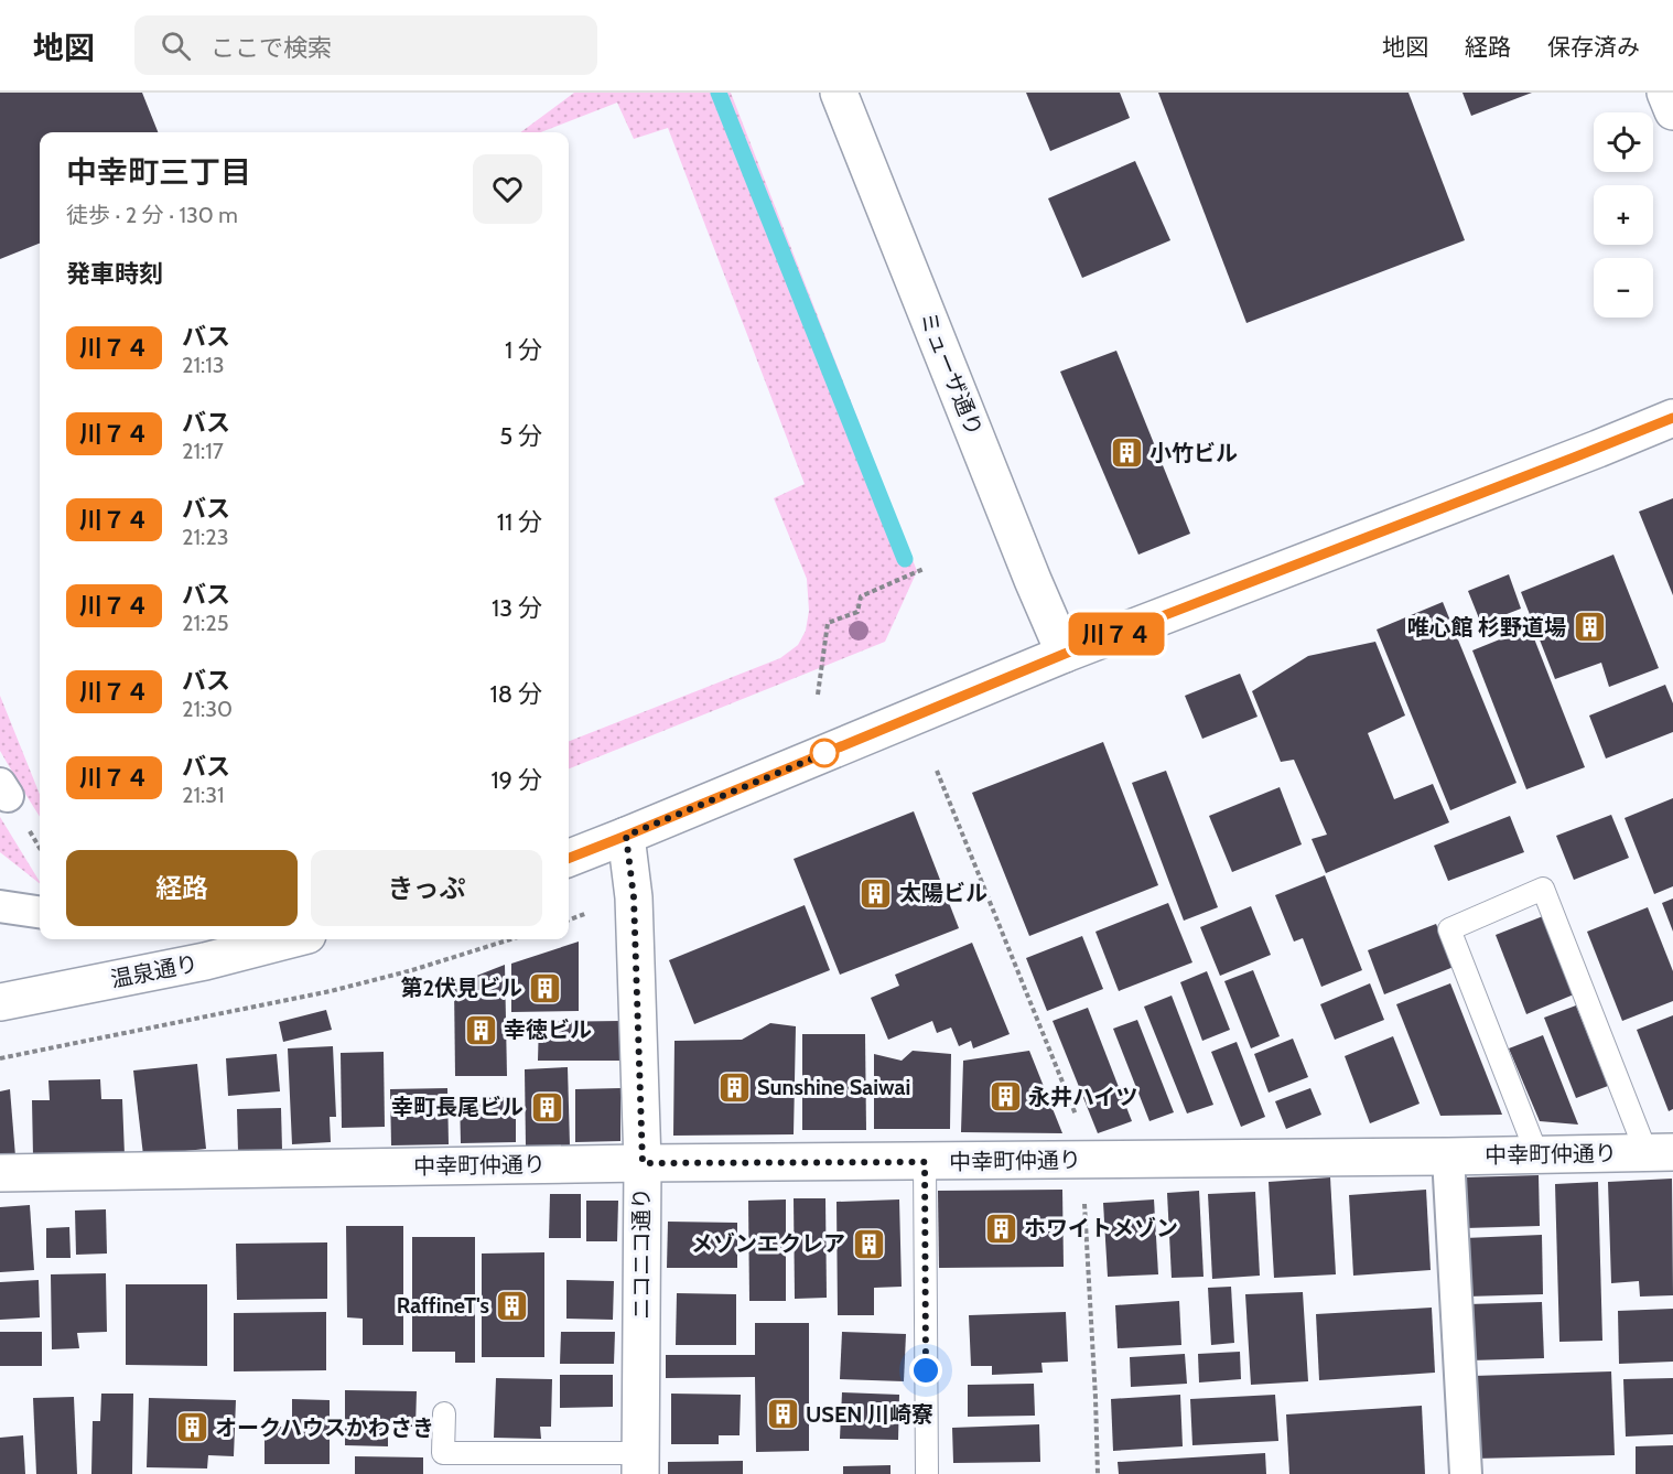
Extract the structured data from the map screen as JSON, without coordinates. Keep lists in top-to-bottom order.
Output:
{
  "streets": {
    "street": [
      "ミューザ通り",
      "温泉通り",
      "中幸町仲通り",
      "ニコニコ通り"
    ]
  },
  "crossings": [
    ["中幸町仲通り", "ニコニコ通り"]
  ],
  "places": {
    "building": [
      "小竹ビル",
      "唯心館 杉野道場",
      "太陽ビル",
      "第2伏見ビル",
      "幸徳ビル",
      "Sunshine Saiwai",
      "永井ハイツ",
      "幸町長尾ビル",
      "ホワイトメゾン",
      "メゾンエクレア",
      "RaffineT's",
      "USEN 川崎寮",
      "オークハウスかわさき"
    ]
  },
  "lines": ["bus line 川７４"],
  "page": {
    "header": "地図",
    "search": "ここで検索",
    "nav": ["地図", "経路", "保存済み"],
    "on_map": "川７４",
    "map_buttons": ["+", "−"],
    "heading": [
      ["中幸町三丁目", "徒歩 · 2 分 · 130 m"],
      "発車時刻"
    ],
    "list": [
      {
        "mark": "川７４",
        "name": "バス",
        "note": "21:13",
        "value": "1 分"
      },
      {
        "mark": "川７４",
        "name": "バス",
        "note": "21:17",
        "value": "5 分"
      },
      {
        "mark": "川７４",
        "name": "バス",
        "note": "21:23",
        "value": "11 分"
      },
      {
        "mark": "川７４",
        "name": "バス",
        "note": "21:25",
        "value": "13 分"
      },
      {
        "mark": "川７４",
        "name": "バス",
        "note": "21:30",
        "value": "18 分"
      },
      {
        "mark": "川７４",
        "name": "バス",
        "note": "21:31",
        "value": "19 分"
      }
    ],
    "buttons": ["経路", "きっぷ"]
  }
}
